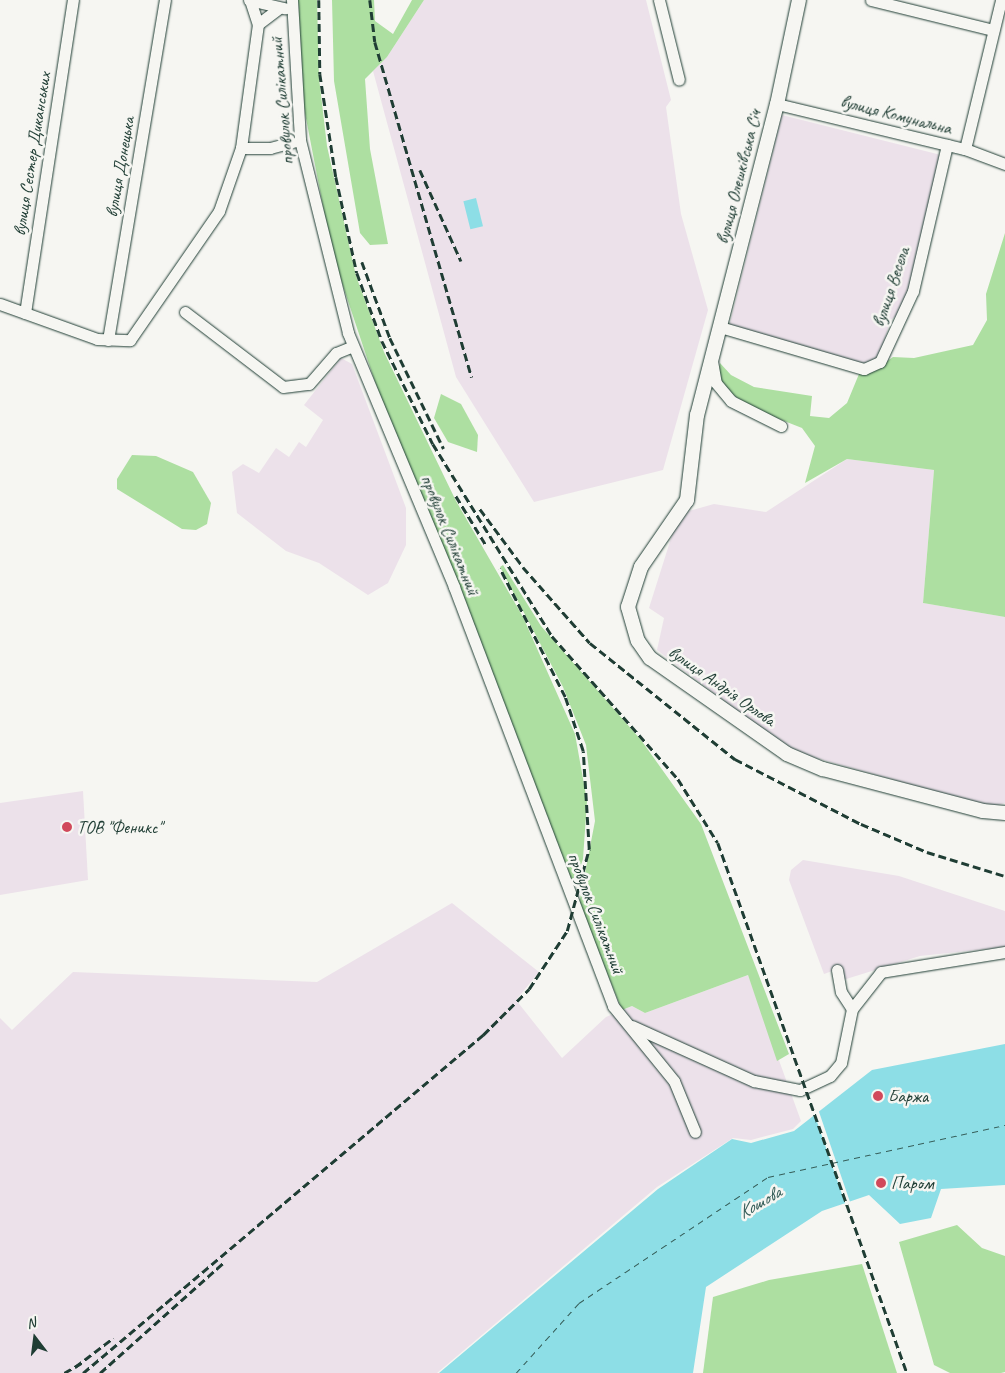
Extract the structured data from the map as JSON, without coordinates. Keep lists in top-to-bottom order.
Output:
{
  "streets": {
    "street": [
      "провулок Силікатний",
      "вулиця Комунальна",
      "вулиця Сестер Диканських",
      "вулиця Донецька",
      "вулиця Олешківська Січ",
      "вулиця Весела",
      "вулиця Андрія Орлова"
    ]
  },
  "crossings": [
    ["вулиця Комунальна", "вулиця Олешківська Січ"],
    ["вулиця Комунальна", "вулиця Весела"],
    ["вулиця Олешківська Січ", "вулиця Весела"],
    ["вулиця Олешківська Січ", "вулиця Андрія Орлова"]
  ],
  "water": ["Кошова"],
  "places": ["ТОВ \"Феникс\"", "Баржа", "Паром"],
  "north": "top"
}
